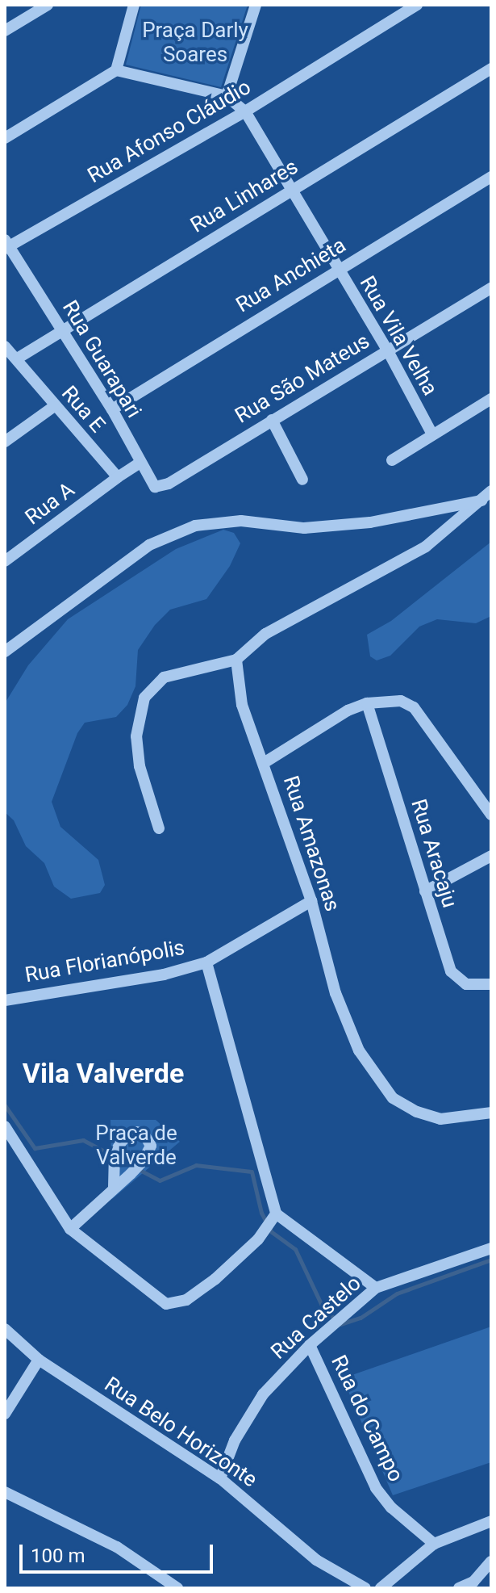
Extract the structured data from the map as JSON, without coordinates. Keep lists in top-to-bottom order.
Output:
{
  "streets": {
    "street": [
      "Rua Afonso Cláudio",
      "Rua Linhares",
      "Rua Anchieta",
      "Rua Vila Velha",
      "Rua Guarapari",
      "Rua São Mateus",
      "Rua E",
      "Rua A",
      "Rua Amazonas",
      "Rua Aracaju",
      "Rua Florianópolis",
      "Rua Castelo",
      "Rua do Campo",
      "Rua Belo Horizonte"
    ]
  },
  "crossings": [
    ["Rua Afonso Cláudio", "Rua Vila Velha"],
    ["Rua Afonso Cláudio", "Rua Guarapari"],
    ["Rua Linhares", "Rua Vila Velha"],
    ["Rua Linhares", "Rua Guarapari"],
    ["Rua Linhares", "Rua E"],
    ["Rua Anchieta", "Rua Vila Velha"],
    ["Rua Anchieta", "Rua Guarapari"],
    ["Rua Vila Velha", "Rua São Mateus"],
    ["Rua Guarapari", "Rua São Mateus"],
    ["Rua E", "Rua A"],
    ["Rua Amazonas", "Rua Florianópolis"],
    ["Rua Castelo", "Rua do Campo"],
    ["Rua Castelo", "Rua Belo Horizonte"]
  ],
  "districts": ["Vila Valverde"],
  "parks": ["Praça Darly Soares", "Praça de Valverde"],
  "scale_bar": "100 m"
}
